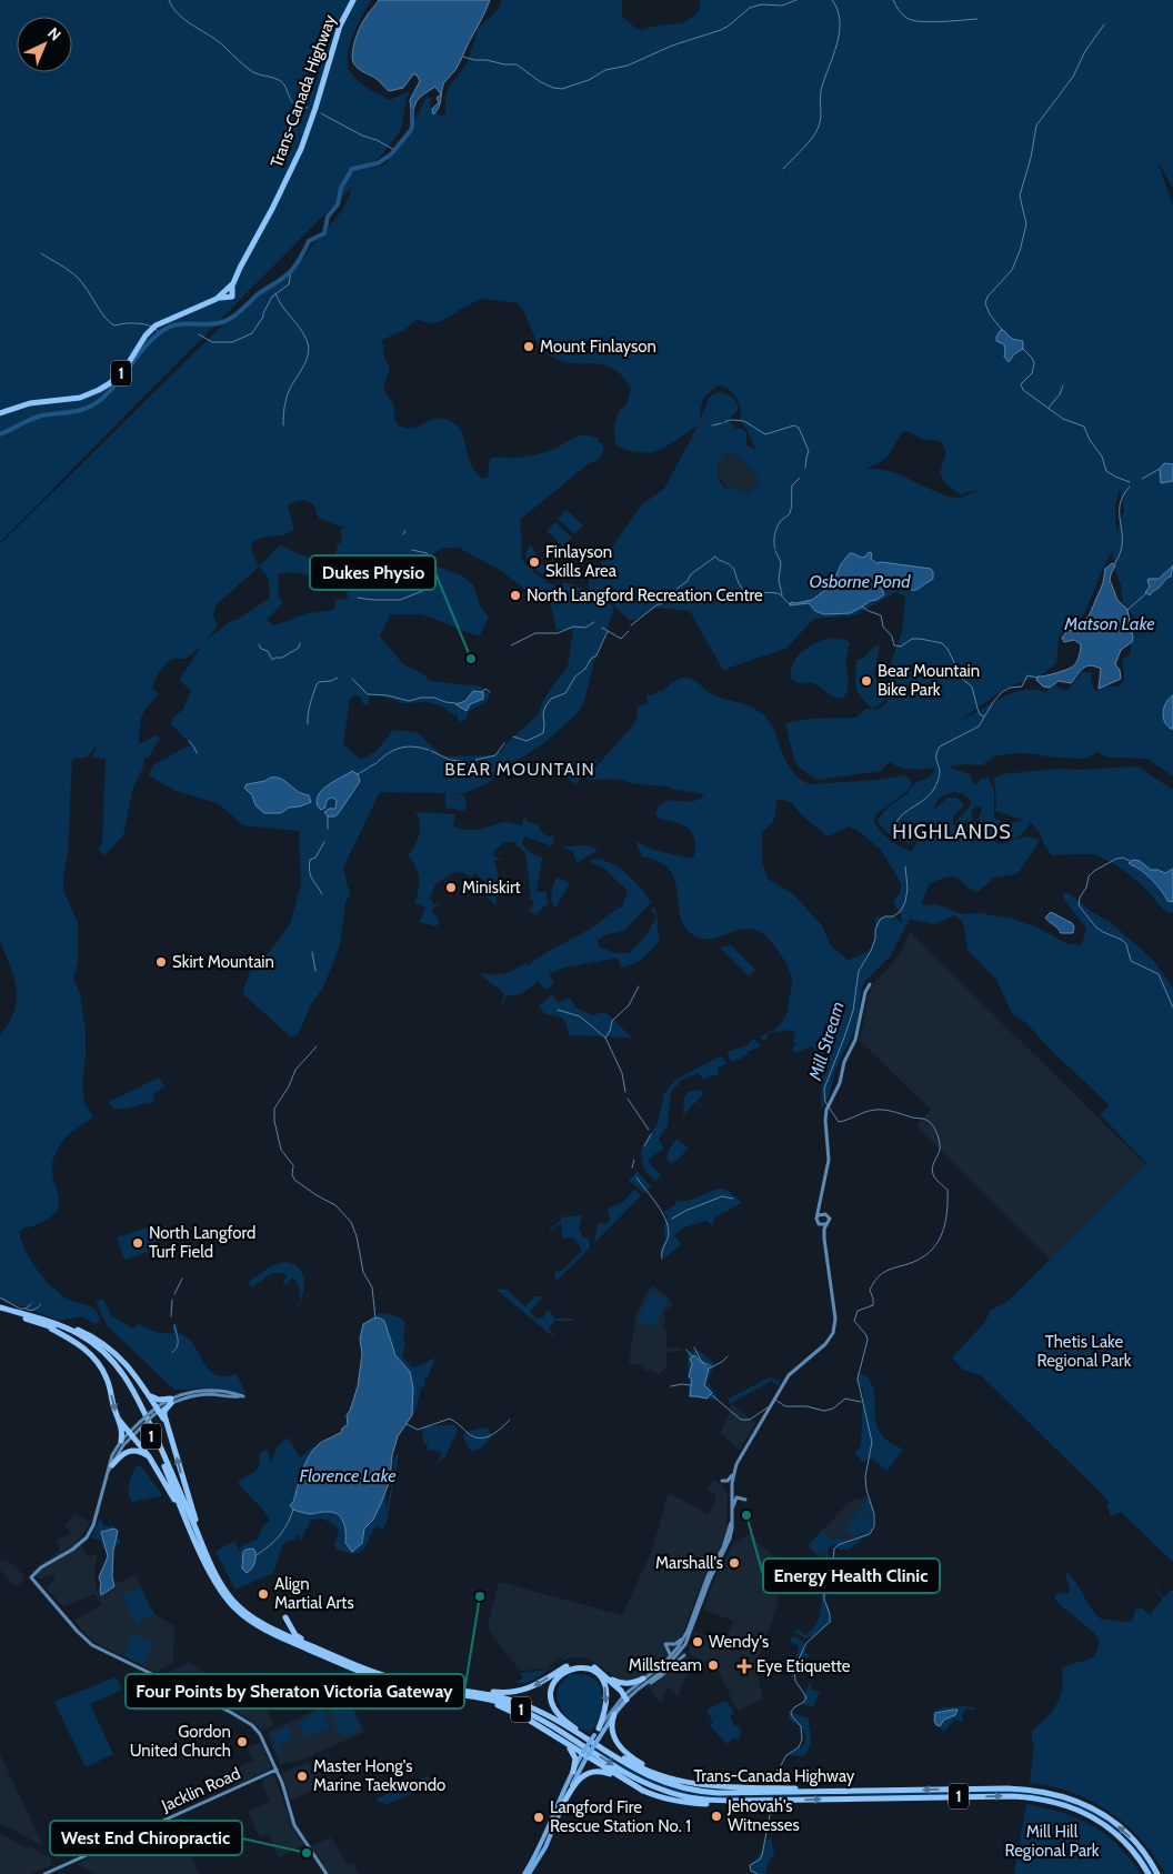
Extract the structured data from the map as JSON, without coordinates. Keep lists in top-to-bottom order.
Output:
{
  "streets": {
    "highway": ["Trans-Canada Highway", "1"],
    "main road": ["Jacklin Road"]
  },
  "districts": ["BEAR MOUNTAIN", "HIGHLANDS"],
  "water": [
    "Osborne Pond",
    "Matson Lake",
    "Mill Stream",
    "Florence Lake"
  ],
  "parks": ["Thetis Lake Regional Park", "Mill Hill Regional Park"],
  "places": {
    "other": [
      "Mount Finlayson",
      "Finlayson Skills Area",
      "North Langford Recreation Centre",
      "Dukes Physio",
      "Bear Mountain Bike Park",
      "Miniskirt",
      "Skirt Mountain",
      "North Langford Turf Field",
      "Energy Health Clinic",
      "Marshall's",
      "Align Martial Arts",
      "Four Points by Sheraton Victoria Gateway",
      "Wendy's",
      "Millstream",
      "Gordon United Church",
      "Master Hong's Marine Taekwondo",
      "Jehovah's Witnesses",
      "Langford Fire Rescue Station No. 1",
      "West End Chiropractic"
    ],
    "health": ["Eye Etiquette"]
  },
  "north": "top right"
}
